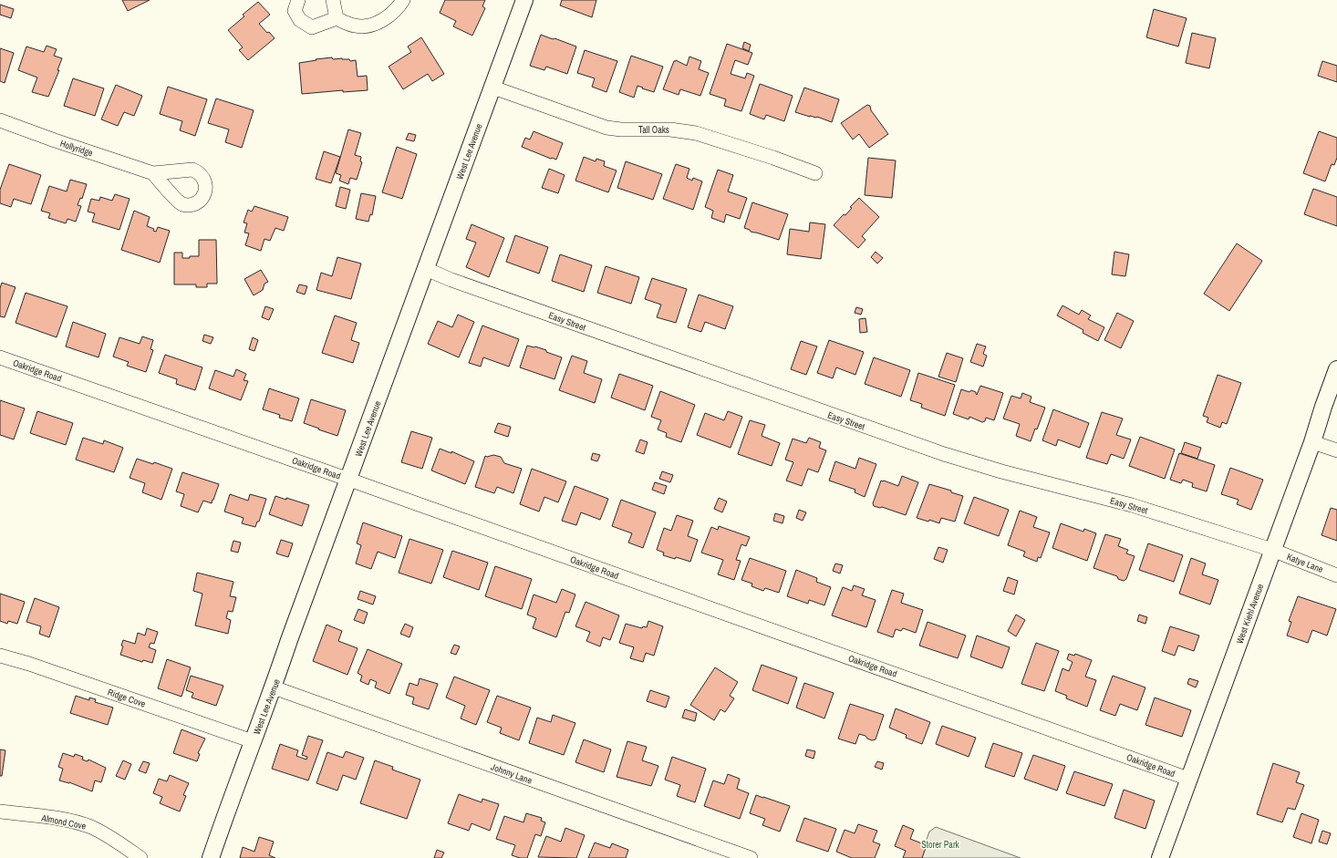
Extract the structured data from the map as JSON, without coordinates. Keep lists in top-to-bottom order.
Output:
{
  "streets": {
    "street": [
      "Tall Oaks",
      "Hollyridge",
      "West Lee Avenue",
      "Easy Street",
      "Oakridge Road",
      "Katye Lane",
      "West Kiehl Avenue",
      "Ridge Cove",
      "Johnny Lane",
      "Almond Cove"
    ]
  },
  "crossings": [
    ["Tall Oaks", "West Lee Avenue"],
    ["West Lee Avenue", "Easy Street"],
    ["West Lee Avenue", "Oakridge Road"],
    ["West Lee Avenue", "Ridge Cove"],
    ["West Lee Avenue", "Johnny Lane"],
    ["Easy Street", "Katye Lane"],
    ["Easy Street", "West Kiehl Avenue"],
    ["Oakridge Road", "West Kiehl Avenue"],
    ["Katye Lane", "West Kiehl Avenue"]
  ],
  "parks": ["Storer Park"]
}
